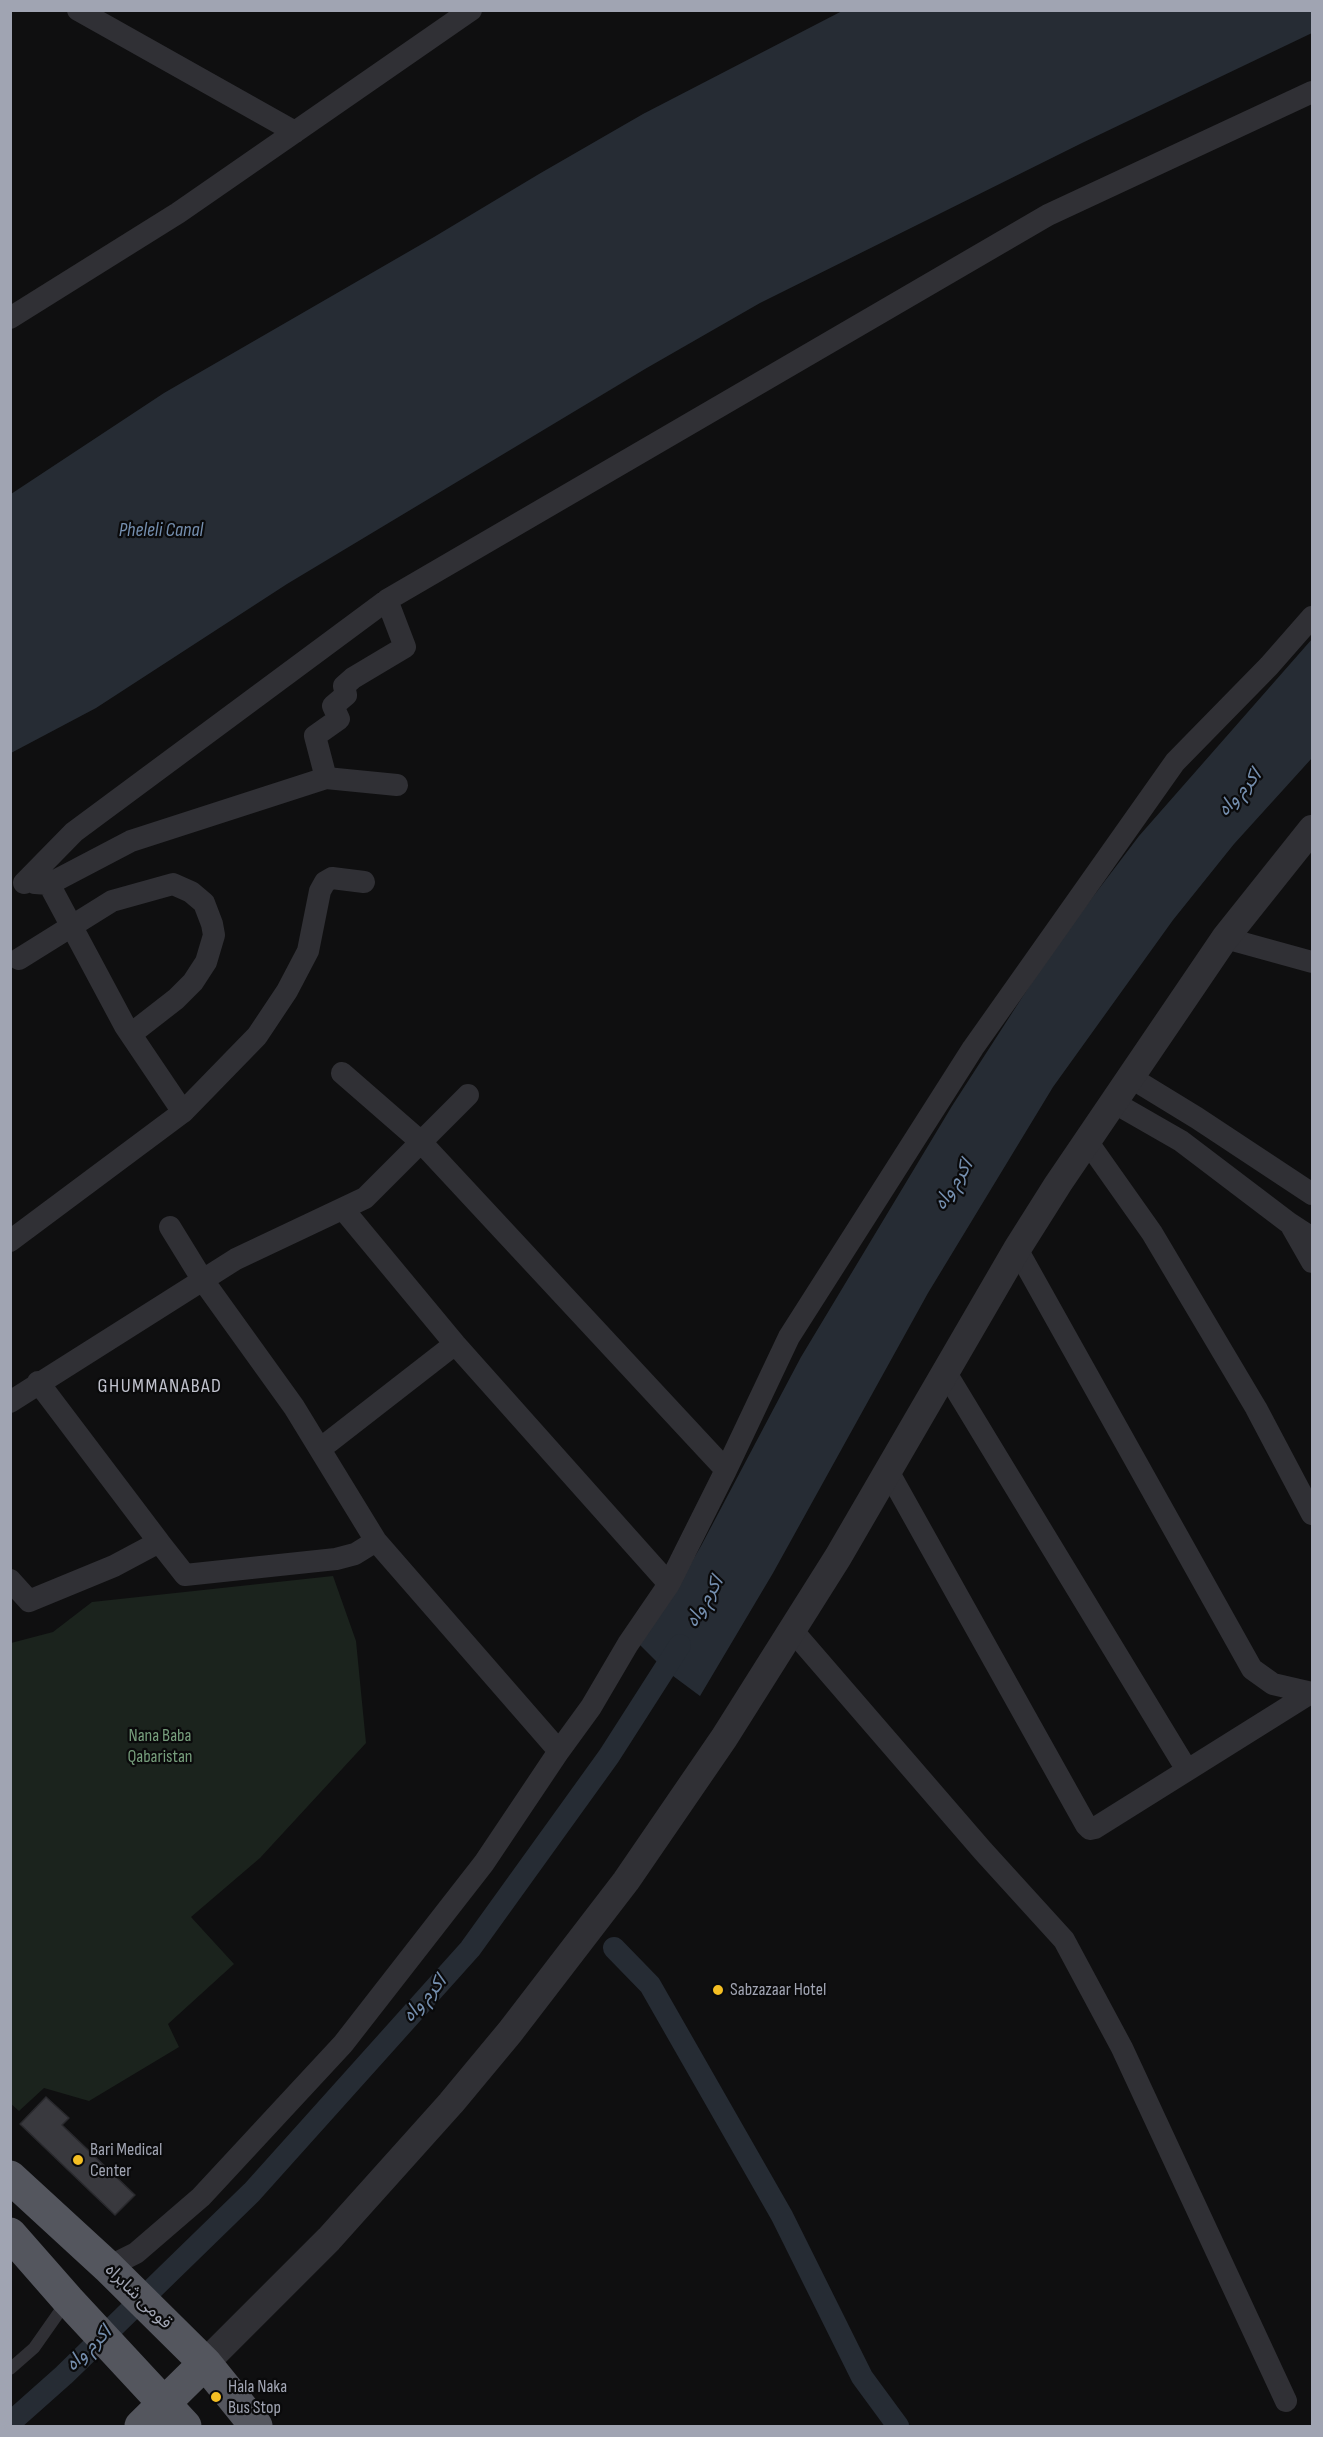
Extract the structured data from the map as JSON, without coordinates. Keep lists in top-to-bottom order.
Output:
{
  "streets": {
    "highway": ["قومی شاہراہ"]
  },
  "districts": ["GHUMMANABAD"],
  "water": ["Pheleli Canal", "اکرم واہ"],
  "parks": ["Nana Baba Qabaristan"],
  "places": ["Sabzazaar Hotel", "Bari Medical Center", "Hala Naka Bus Stop"]
}
